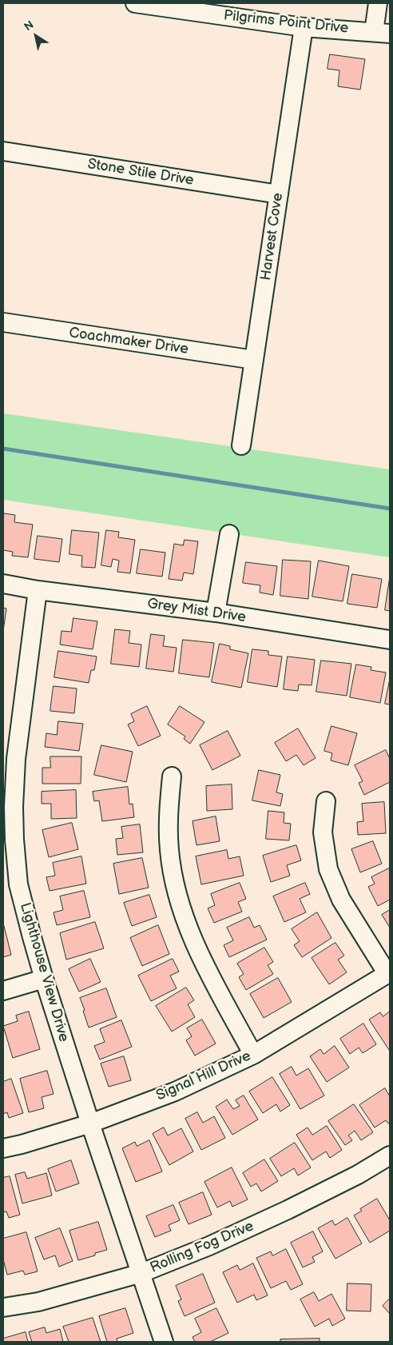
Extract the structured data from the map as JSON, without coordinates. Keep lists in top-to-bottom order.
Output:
{
  "streets": {
    "street": [
      "Pilgrims Point Drive",
      "Stone Stile Drive",
      "Harvest Cove",
      "Coachmaker Drive",
      "Grey Mist Drive",
      "Lighthouse View Drive",
      "Signal Hill Drive",
      "Rolling Fog Drive"
    ]
  },
  "crossings": [
    ["Pilgrims Point Drive", "Harvest Cove"],
    ["Stone Stile Drive", "Harvest Cove"],
    ["Harvest Cove", "Coachmaker Drive"],
    ["Grey Mist Drive", "Lighthouse View Drive"],
    ["Lighthouse View Drive", "Signal Hill Drive"],
    ["Lighthouse View Drive", "Rolling Fog Drive"]
  ],
  "north": "top left"
}
